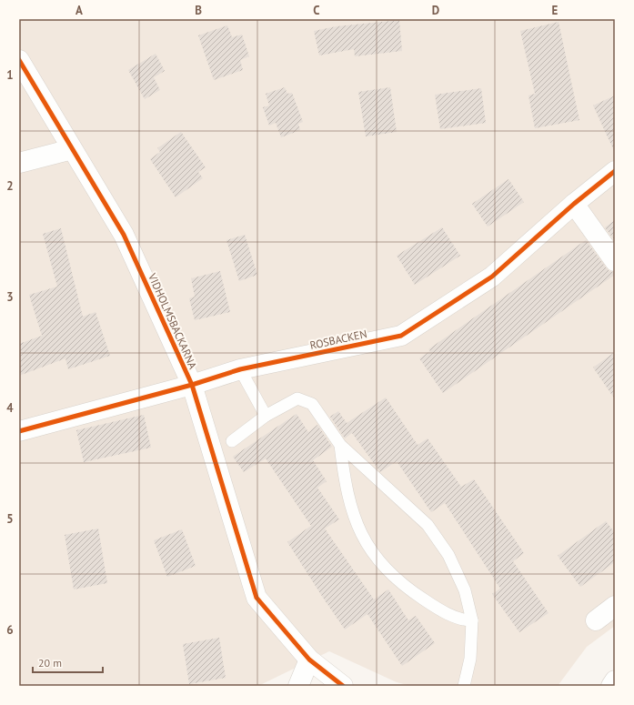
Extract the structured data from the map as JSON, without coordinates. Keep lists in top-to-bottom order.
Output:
{
  "streets": {
    "street": ["VIDHOLMSBACKARNA", "ROSBACKEN"]
  },
  "crossings": [
    ["VIDHOLMSBACKARNA", "ROSBACKEN"]
  ],
  "scale_bar": "20 m",
  "grid": {
    "columns": [
      "A",
      "B",
      "C",
      "D",
      "E"
    ],
    "rows": [
      "1",
      "2",
      "3",
      "4",
      "5",
      "6"
    ]
  }
}
